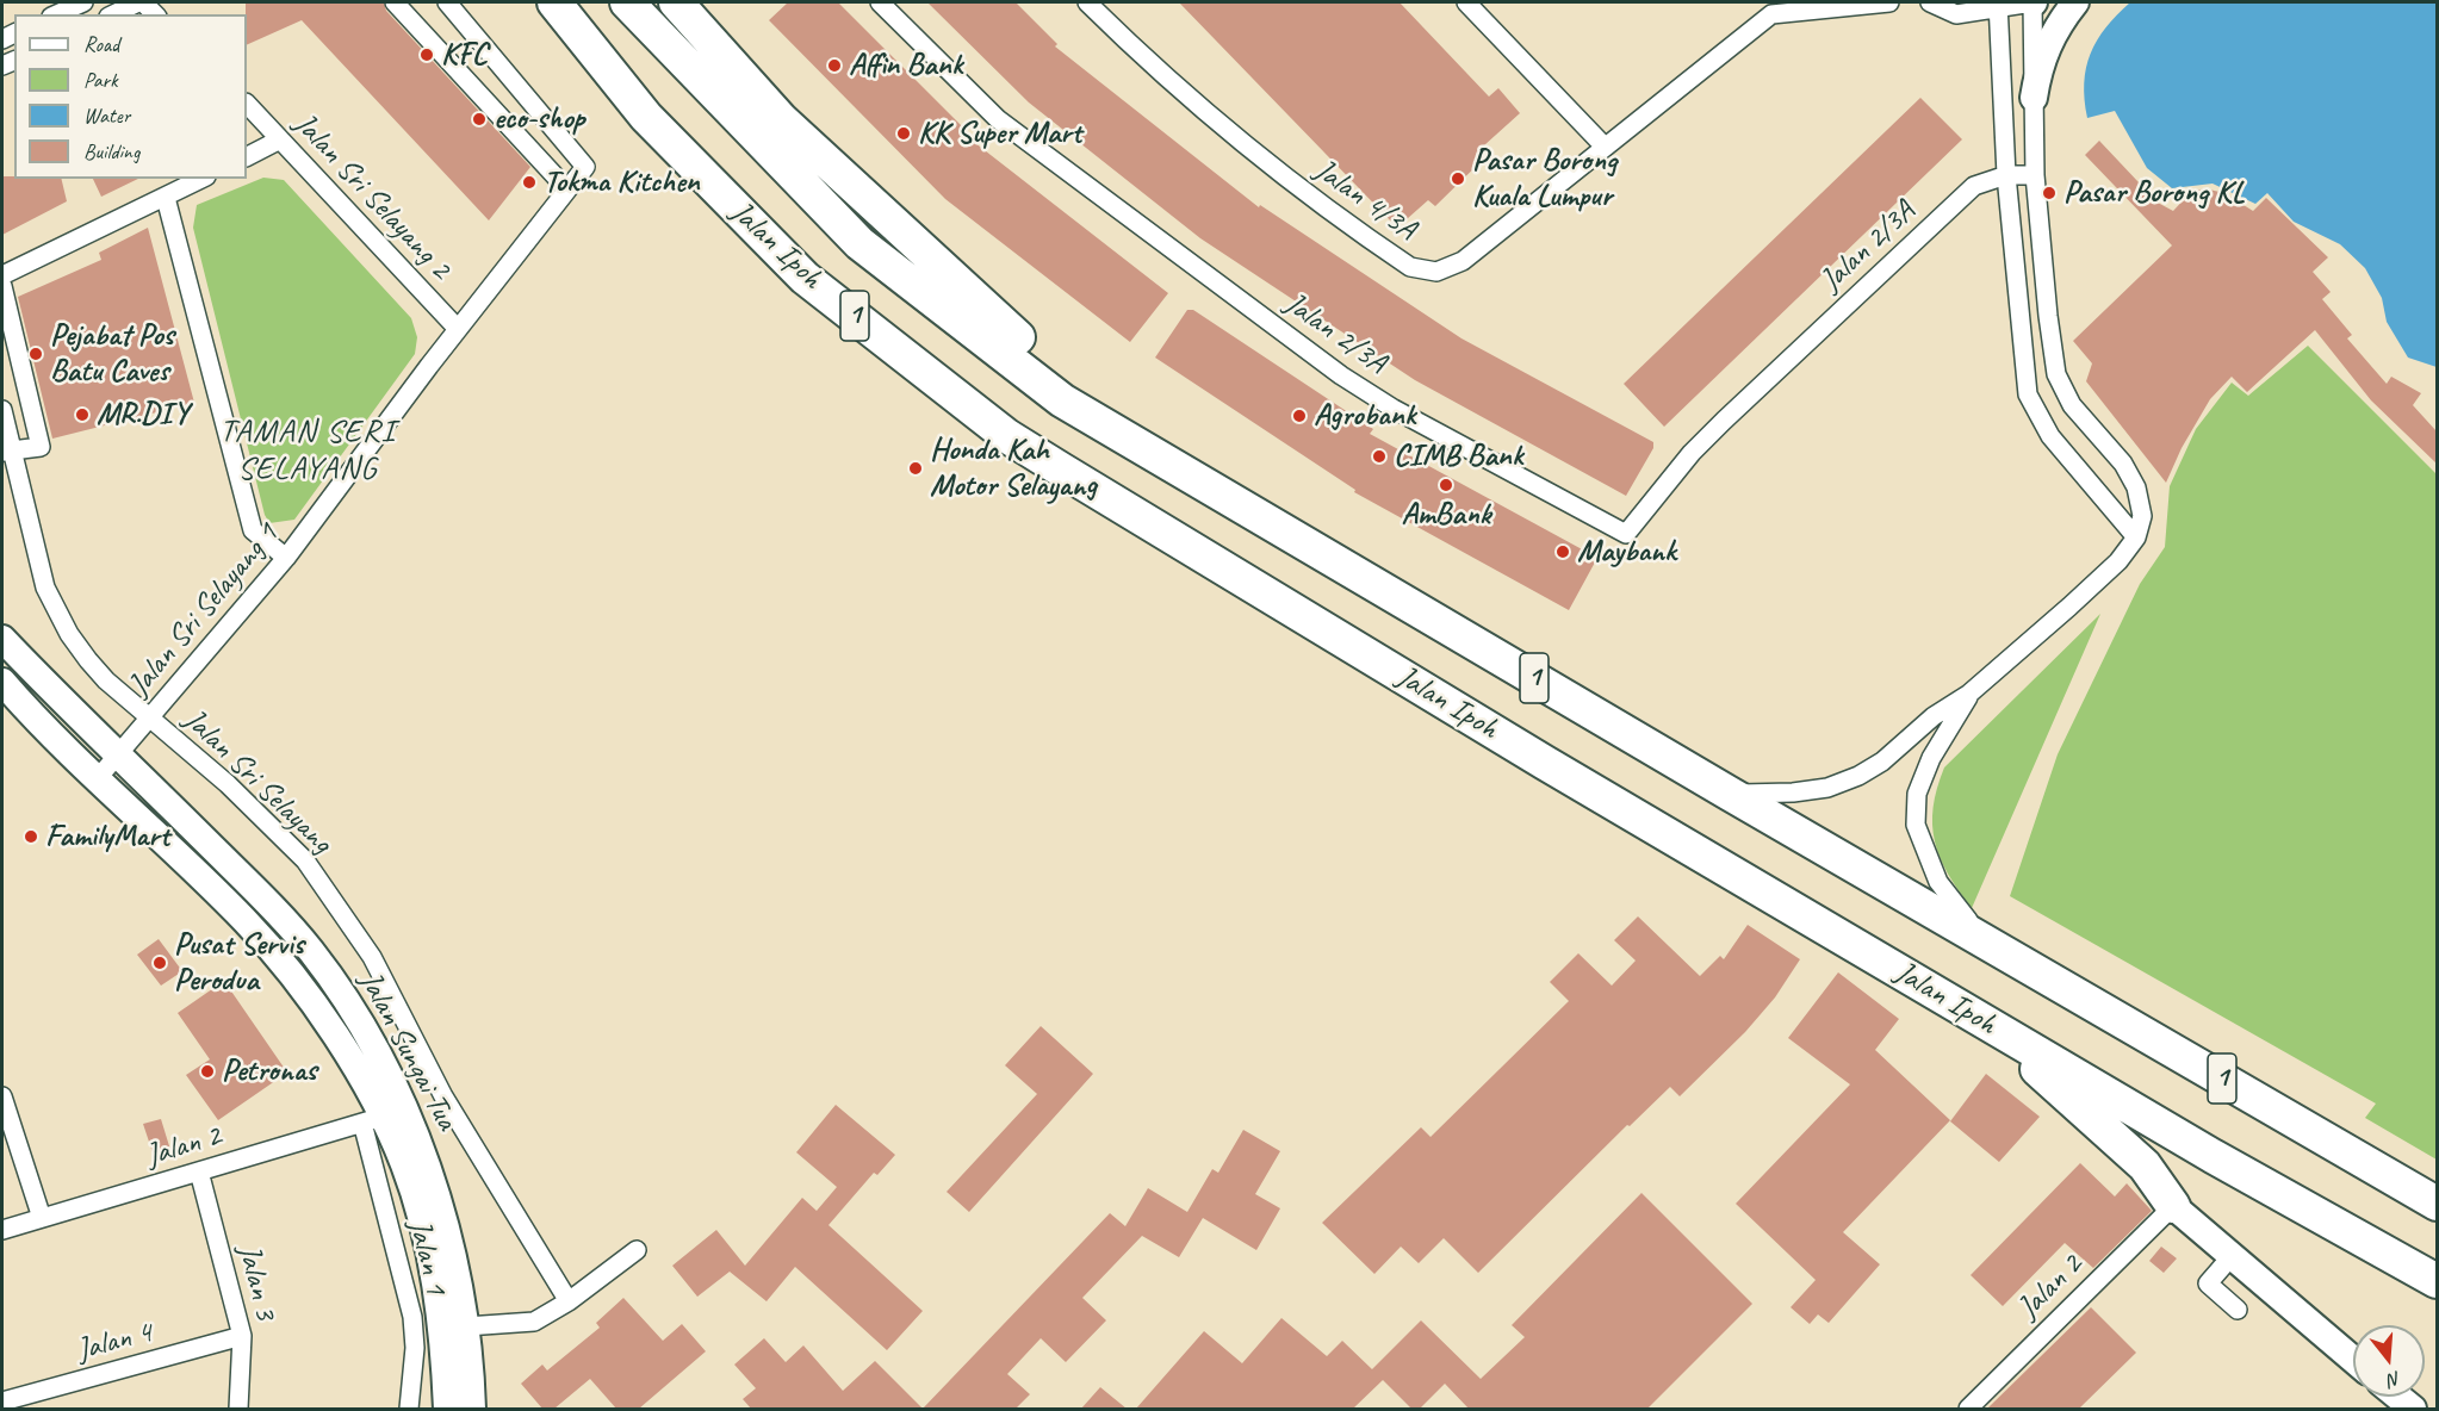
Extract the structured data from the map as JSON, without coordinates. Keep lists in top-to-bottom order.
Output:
{
  "streets": {
    "highway": ["Jalan Ipoh", "1"],
    "main road": ["Jalan Sungai Tua"],
    "street": [
      "Jalan Sri Selayang 2",
      "Jalan 4/3A",
      "Jalan 2/3A",
      "Jalan Sri Selayang 1",
      "Jalan Sri Selayang",
      "Jalan 2",
      "Jalan 1",
      "Jalan 3",
      "Jalan 4"
    ]
  },
  "crossings": [
    ["Jalan Sri Selayang 2", "Jalan Sri Selayang 1"],
    ["Jalan Sri Selayang 1", "Jalan Sri Selayang"],
    ["Jalan Sri Selayang 1", "Jalan Sungai Tua"],
    ["Jalan Sungai Tua", "Jalan 2"],
    ["Jalan Sungai Tua", "Jalan 1"],
    ["Jalan 2", "Jalan 1"],
    ["Jalan 2", "Jalan 3"],
    ["Jalan 3", "Jalan 4"]
  ],
  "districts": ["TAMAN SERI SELAYANG"],
  "places": [
    "KFC",
    "Affin Bank",
    "eco-shop",
    "KK Super Mart",
    "Pasar Borong Kuala Lumpur",
    "Tokma Kitchen",
    "Pasar Borong KL",
    "Pejabat Pos Batu Caves",
    "MR.DIY",
    "Agrobank",
    "CIMB Bank",
    "Honda Kah Motor Selayang",
    "AmBank",
    "Maybank",
    "FamilyMart",
    "Pusat Servis Perodua",
    "Petronas"
  ],
  "legend": [
    "Road",
    "Park",
    "Water",
    "Building"
  ],
  "north": "bottom"
}
